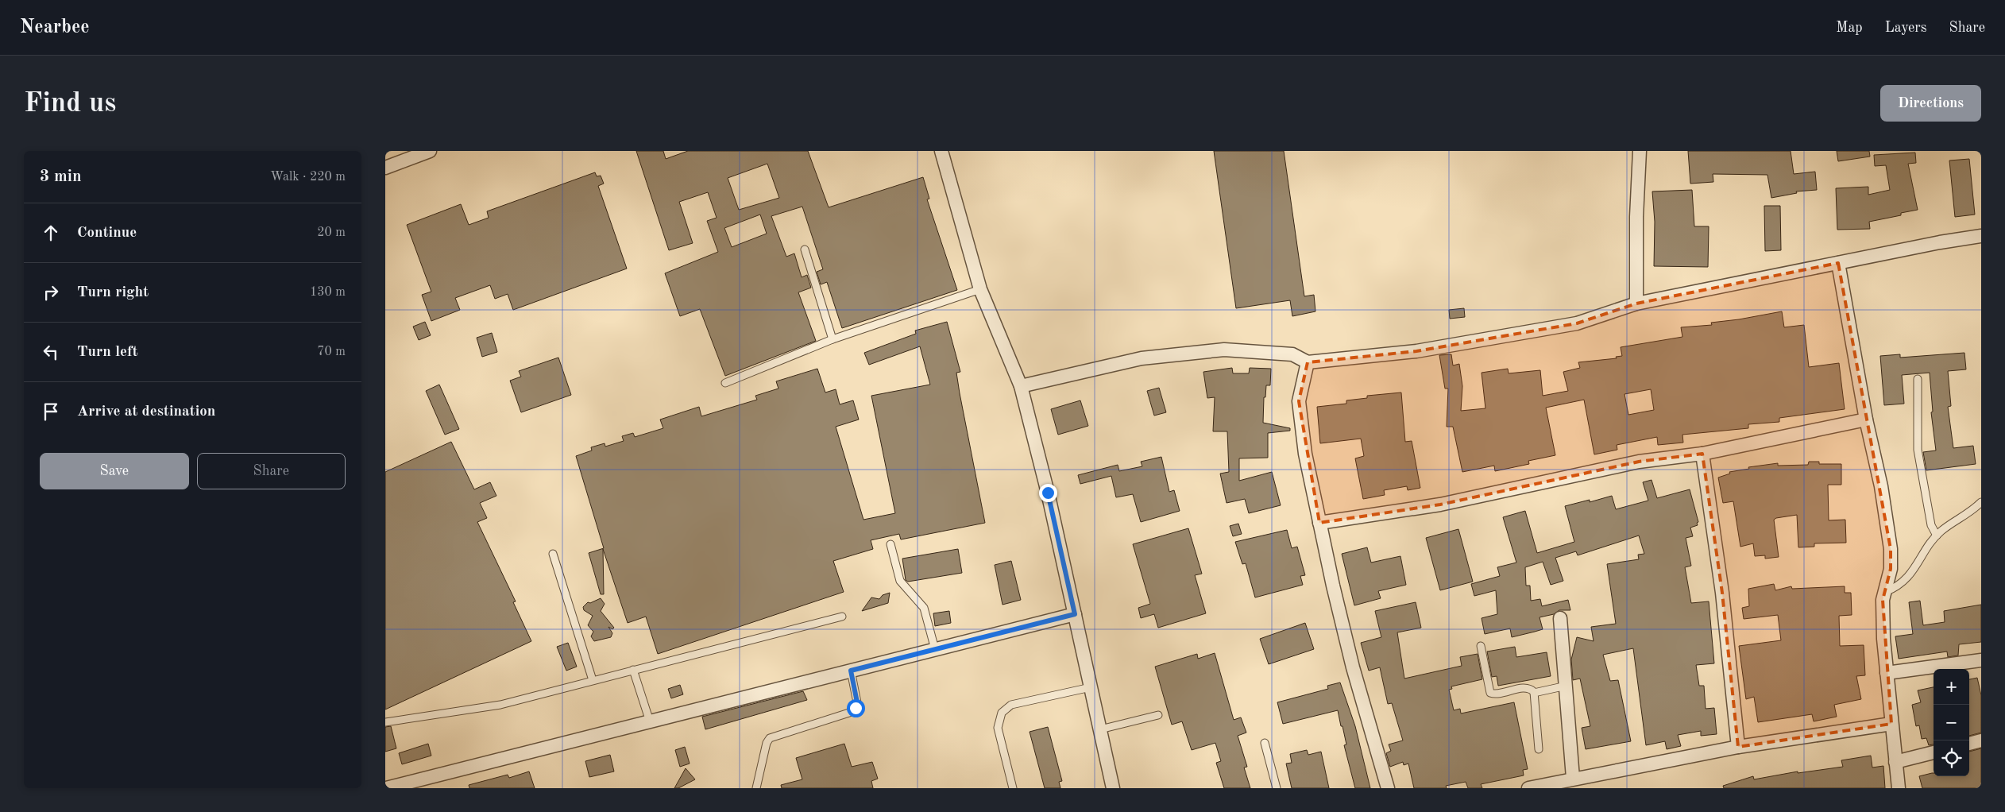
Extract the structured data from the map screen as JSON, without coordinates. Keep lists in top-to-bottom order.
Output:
{
  "page": {
    "header": "Nearbee",
    "nav": ["Map", "Layers", "Share"],
    "buttons": [
      "Directions",
      ["Save", "Share"]
    ],
    "title": "Find us",
    "heading": ["3 min", "Walk · 220 m"],
    "list": [
      ["Continue", "20 m"],
      ["Turn right", "130 m"],
      ["Turn left", "70 m"],
      "Arrive at destination"
    ],
    "map_buttons": ["+", "−"]
  }
}
